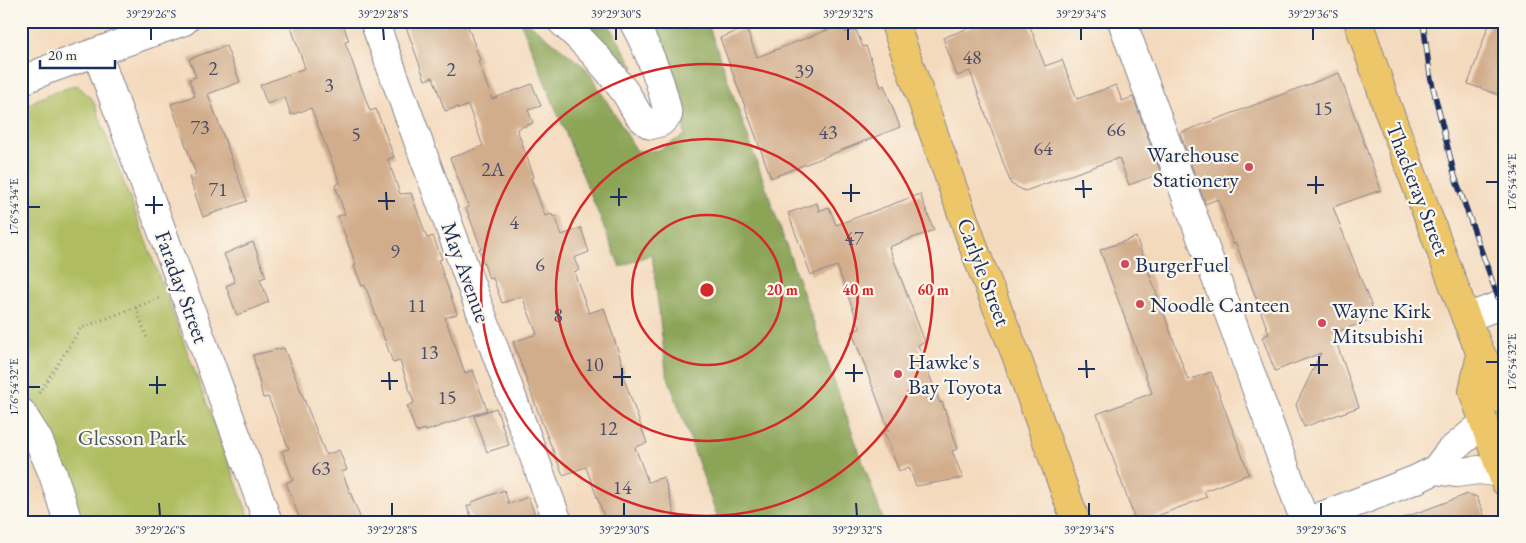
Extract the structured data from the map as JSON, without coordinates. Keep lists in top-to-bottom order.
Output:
{
  "streets": {
    "main road": ["Thackeray Street", "Carlyle Street"],
    "street": ["May Avenue", "Faraday Street"]
  },
  "parks": ["Glesson Park"],
  "places": [
    "Warehouse Stationery",
    "BurgerFuel",
    "Noodle Canteen",
    "Wayne Kirk Mitsubishi",
    "Hawke's Bay Toyota"
  ],
  "house_numbers": [
    "48",
    "2",
    "2",
    "39",
    "3",
    "15",
    "73",
    "66",
    "43",
    "5",
    "64",
    "2A",
    "71",
    "4",
    "47",
    "9",
    "6",
    "11",
    "8",
    "13",
    "10",
    "15",
    "12",
    "63",
    "14"
  ],
  "scale_bar": "20 m",
  "coordinates": [
    "39°29'26\"S",
    "39°29'28\"S",
    "39°29'30\"S",
    "39°29'32\"S",
    "39°29'34\"S",
    "39°29'36\"S",
    "176°54'34\"E",
    "176°54'32\"E"
  ],
  "rings": ["20 m", "40 m", "60 m"]
}
